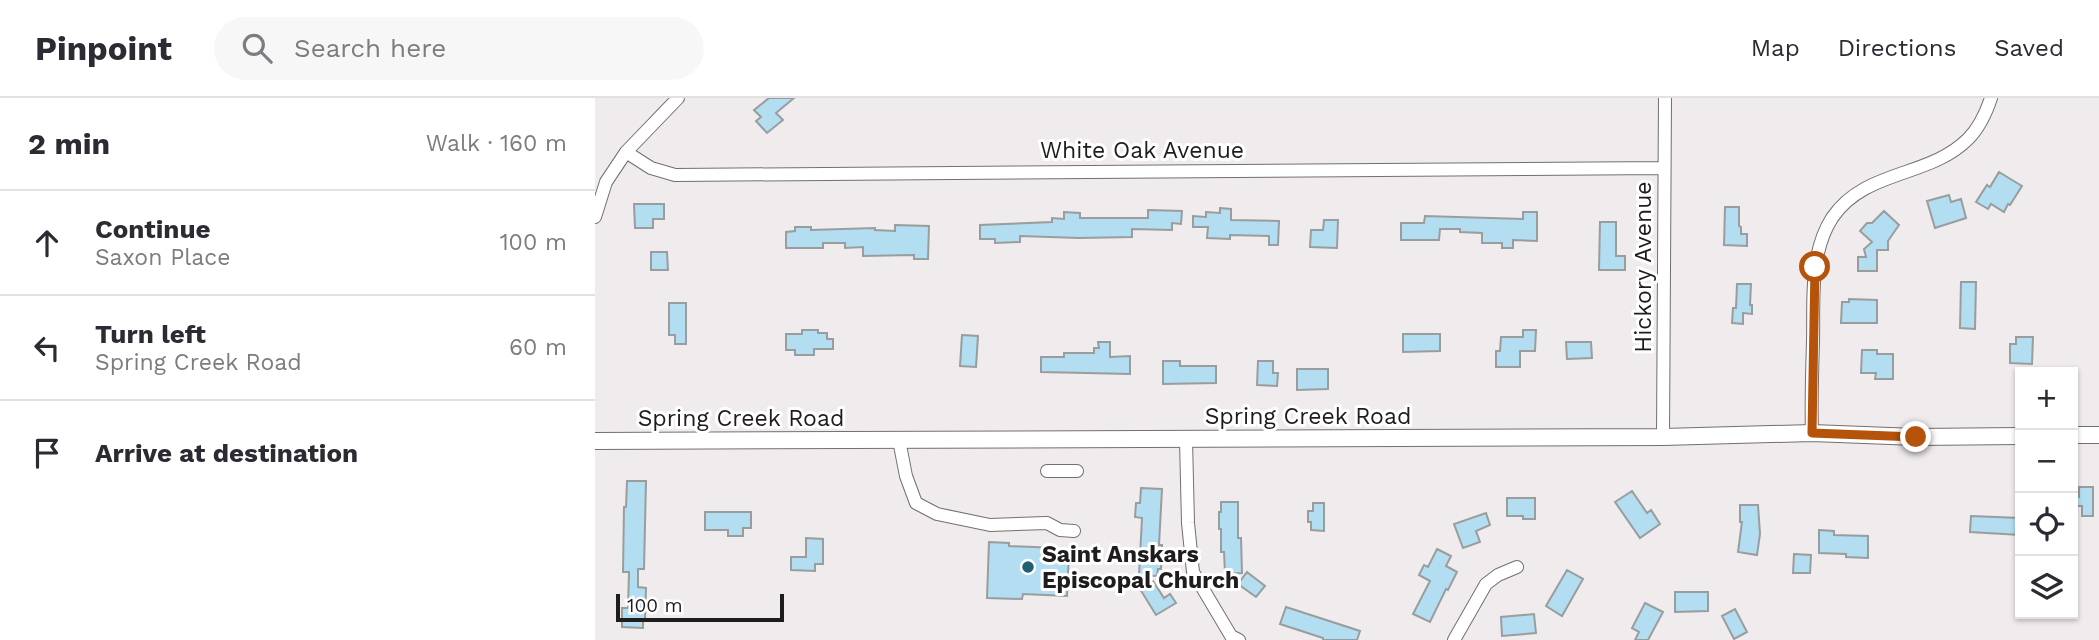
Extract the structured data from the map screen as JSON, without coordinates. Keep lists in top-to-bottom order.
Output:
{
  "streets": {
    "main road": ["Spring Creek Road"],
    "street": ["White Oak Avenue", "Hickory Avenue"]
  },
  "crossings": [
    ["White Oak Avenue", "Hickory Avenue"],
    ["Hickory Avenue", "Spring Creek Road"]
  ],
  "places": ["Saint Anskars Episcopal Church"],
  "scale_bar": "100 m",
  "page": {
    "header": "Pinpoint",
    "search": "Search here",
    "nav": ["Map", "Directions", "Saved"],
    "heading": ["2 min", "Walk · 160 m"],
    "list": [
      ["Continue", "Saxon Place", "100 m"],
      ["Turn left", "Spring Creek Road", "60 m"],
      "Arrive at destination"
    ],
    "map_buttons": ["+", "−"],
    "scale": "100 m"
  }
}
